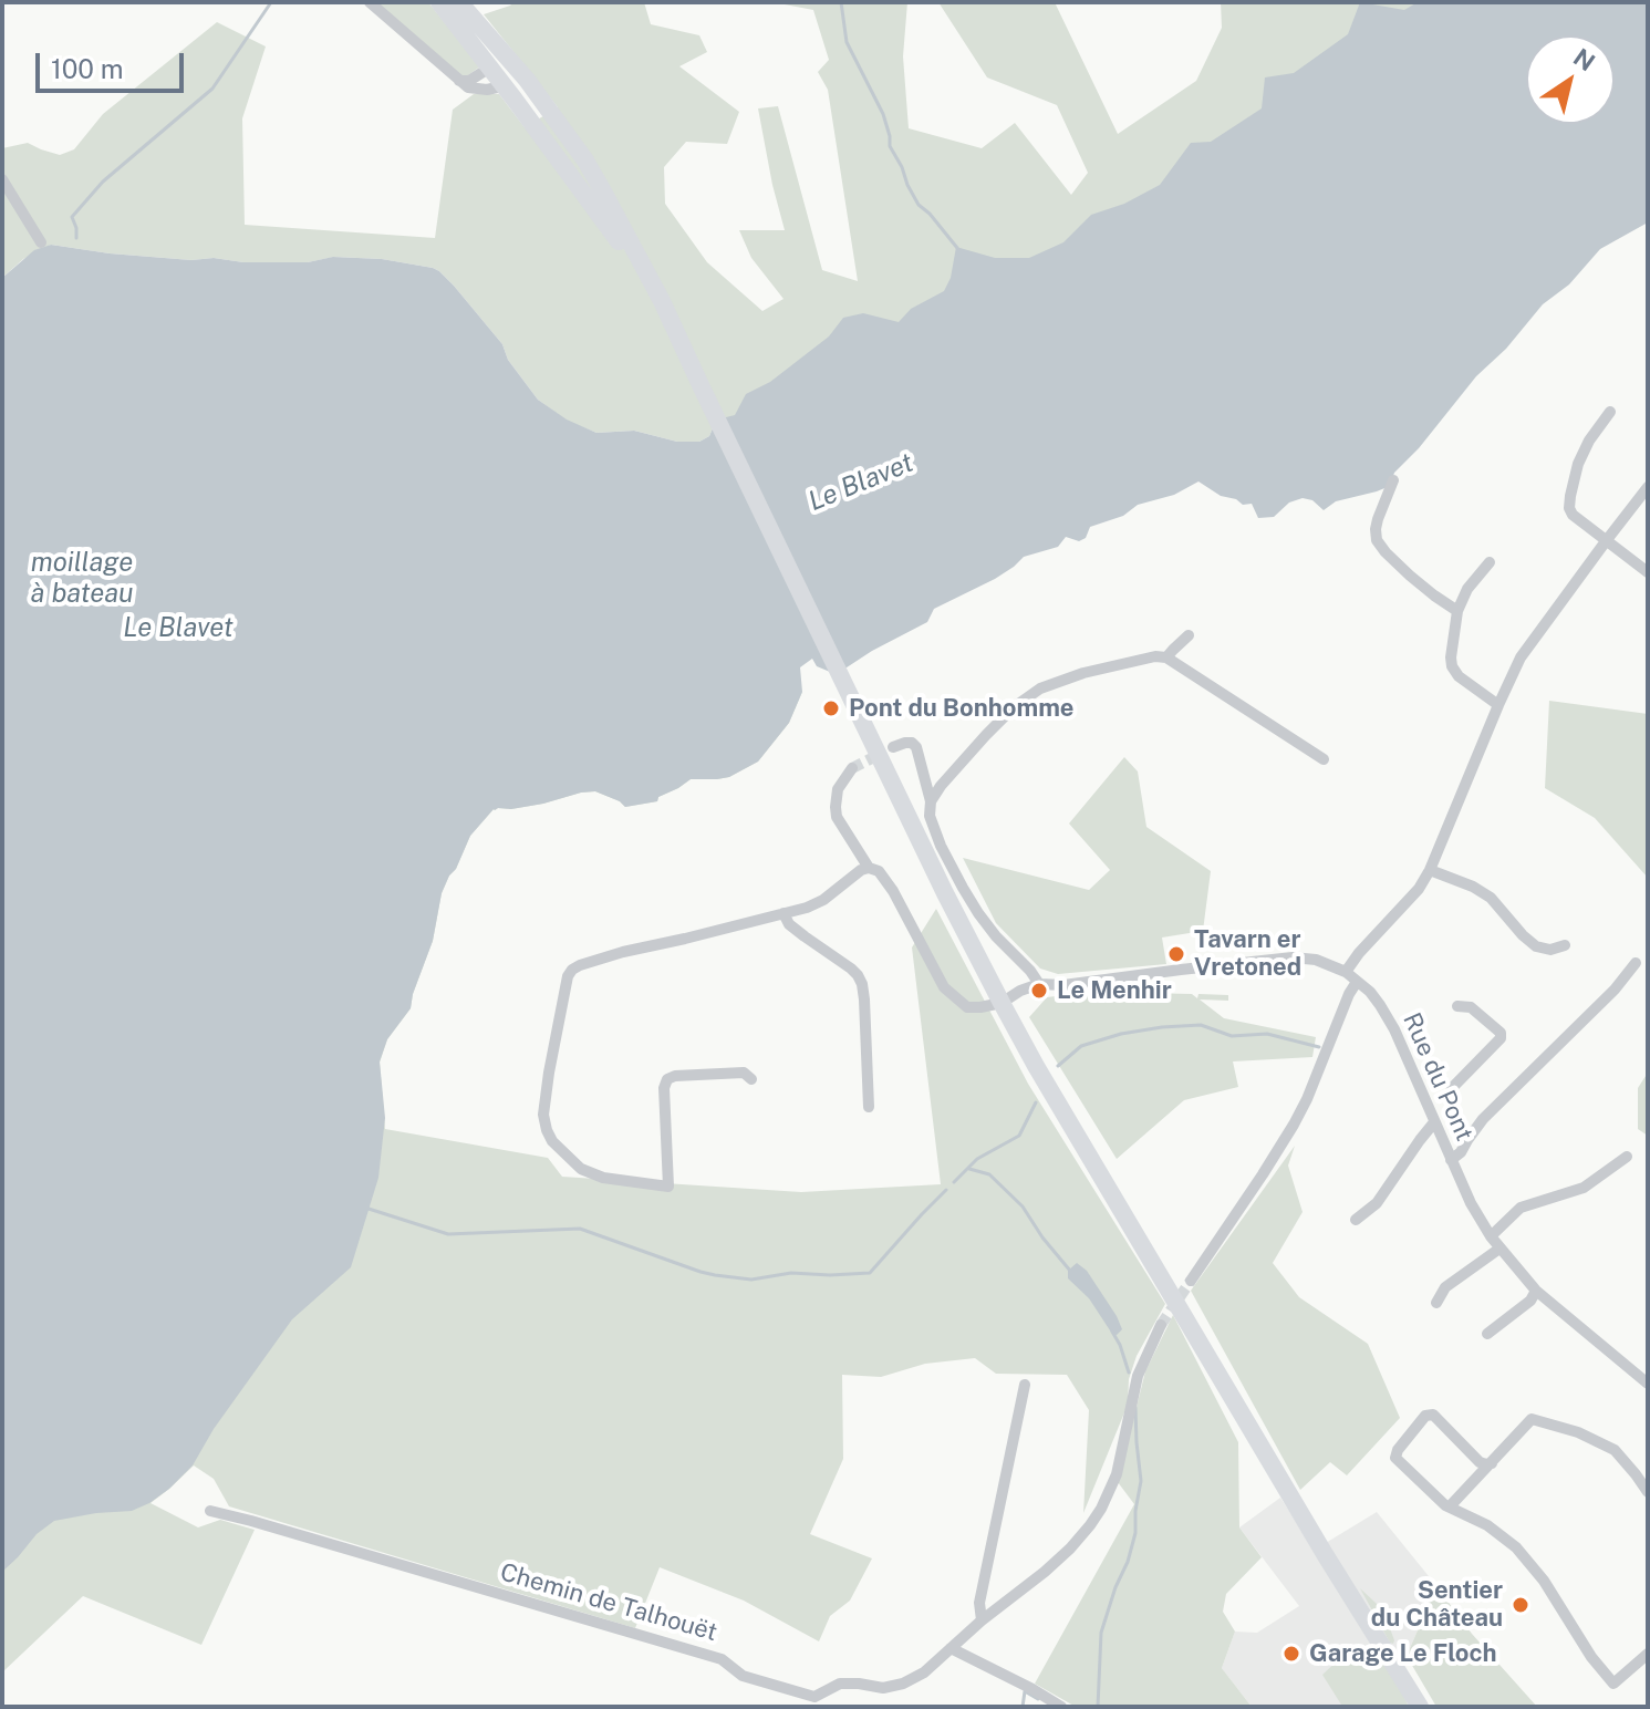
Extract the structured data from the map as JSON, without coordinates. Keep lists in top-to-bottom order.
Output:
{
  "streets": {
    "street": ["Rue du Pont", "Chemin de Talhouët"]
  },
  "water": ["Le Blavet", "moillage à bateau"],
  "places": [
    "Pont du Bonhomme",
    "Tavarn er Vretoned",
    "Le Menhir",
    "Sentier du Château",
    "Garage Le Floch"
  ],
  "scale_bar": "100 m",
  "north": "top right"
}
